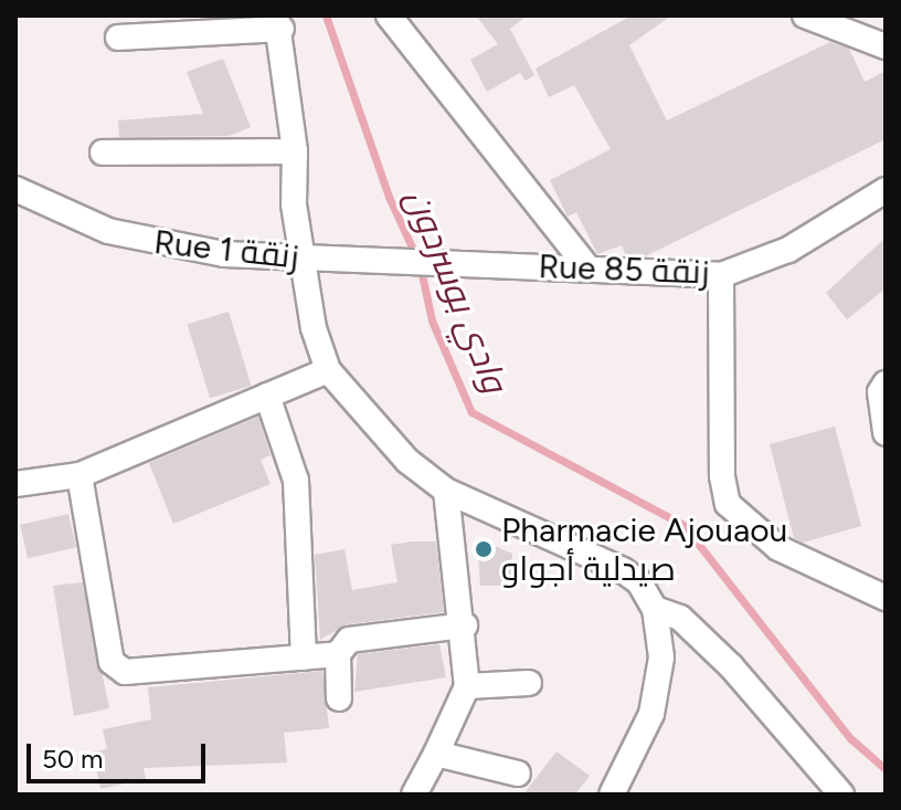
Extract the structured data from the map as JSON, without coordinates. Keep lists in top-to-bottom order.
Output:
{
  "streets": {
    "street": ["Rue زنقة 1", "Rue 85 زنقة"]
  },
  "crossings": [
    ["Rue زنقة 1", "Rue 85 زنقة"]
  ],
  "water": ["وادي بوسردون"],
  "places": ["Pharmacie Ajouaou صيدلية أجواو"],
  "scale_bar": "50 m"
}
